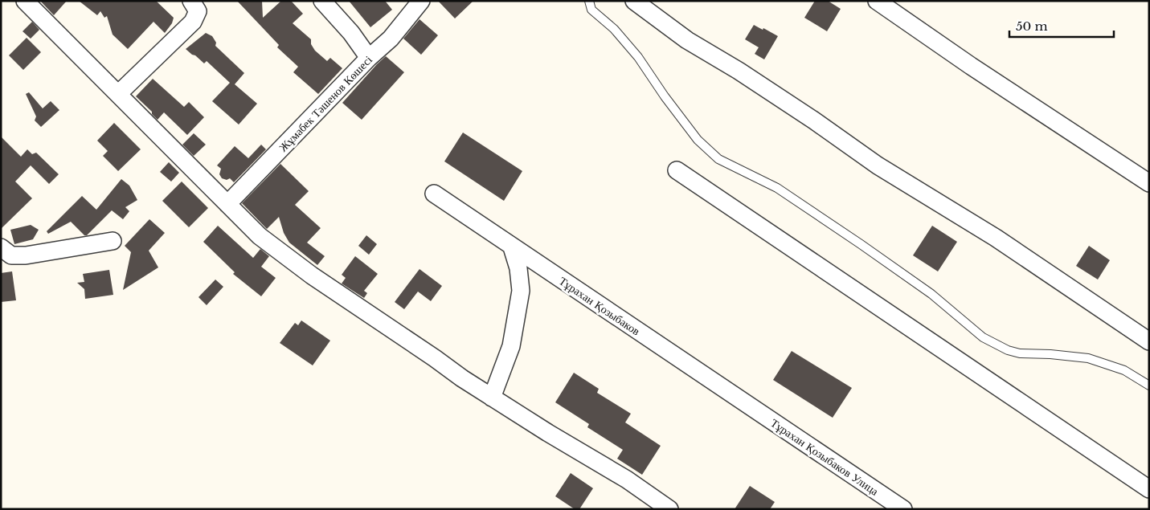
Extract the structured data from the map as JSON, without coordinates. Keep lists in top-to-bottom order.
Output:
{
  "streets": {
    "street": ["Жұмабек Тәшенов Көшесі", "Тұрахан Қозыбаков", "Тұрахан Қозыбаков Улица"]
  },
  "crossings": [
    ["Тұрахан Қозыбаков", "Тұрахан Қозыбаков Улица"]
  ],
  "scale_bar": "50 m"
}
